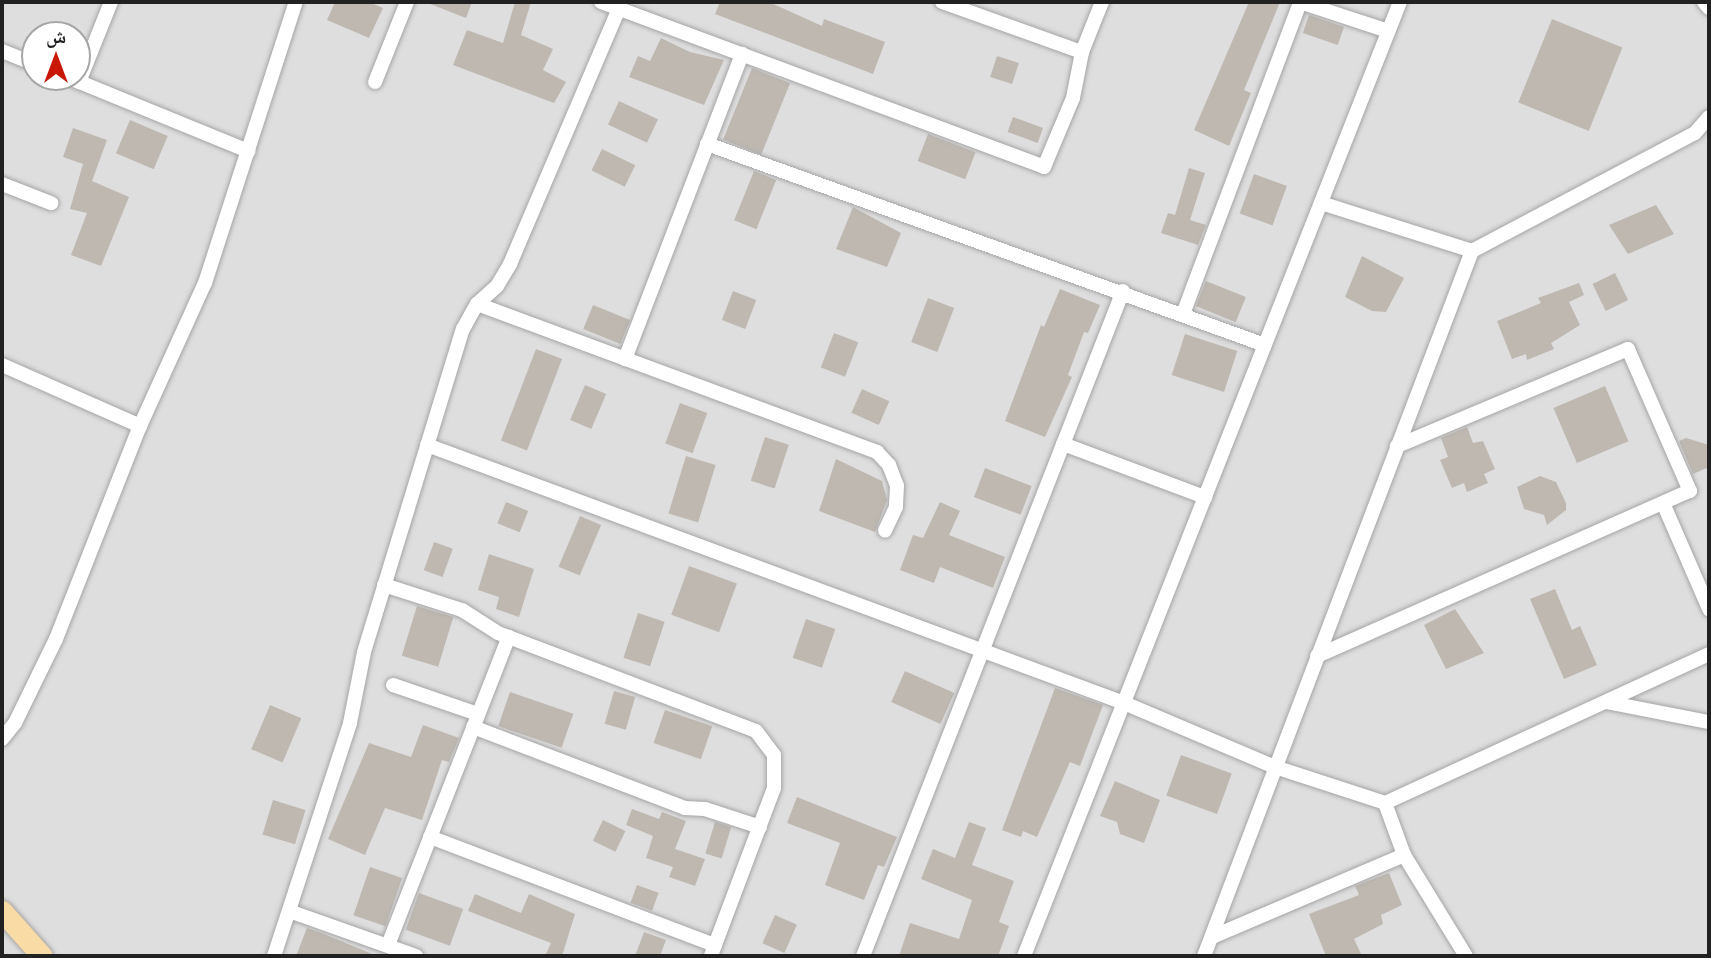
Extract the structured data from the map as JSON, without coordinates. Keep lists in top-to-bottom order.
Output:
{
  "north": "top"
}
